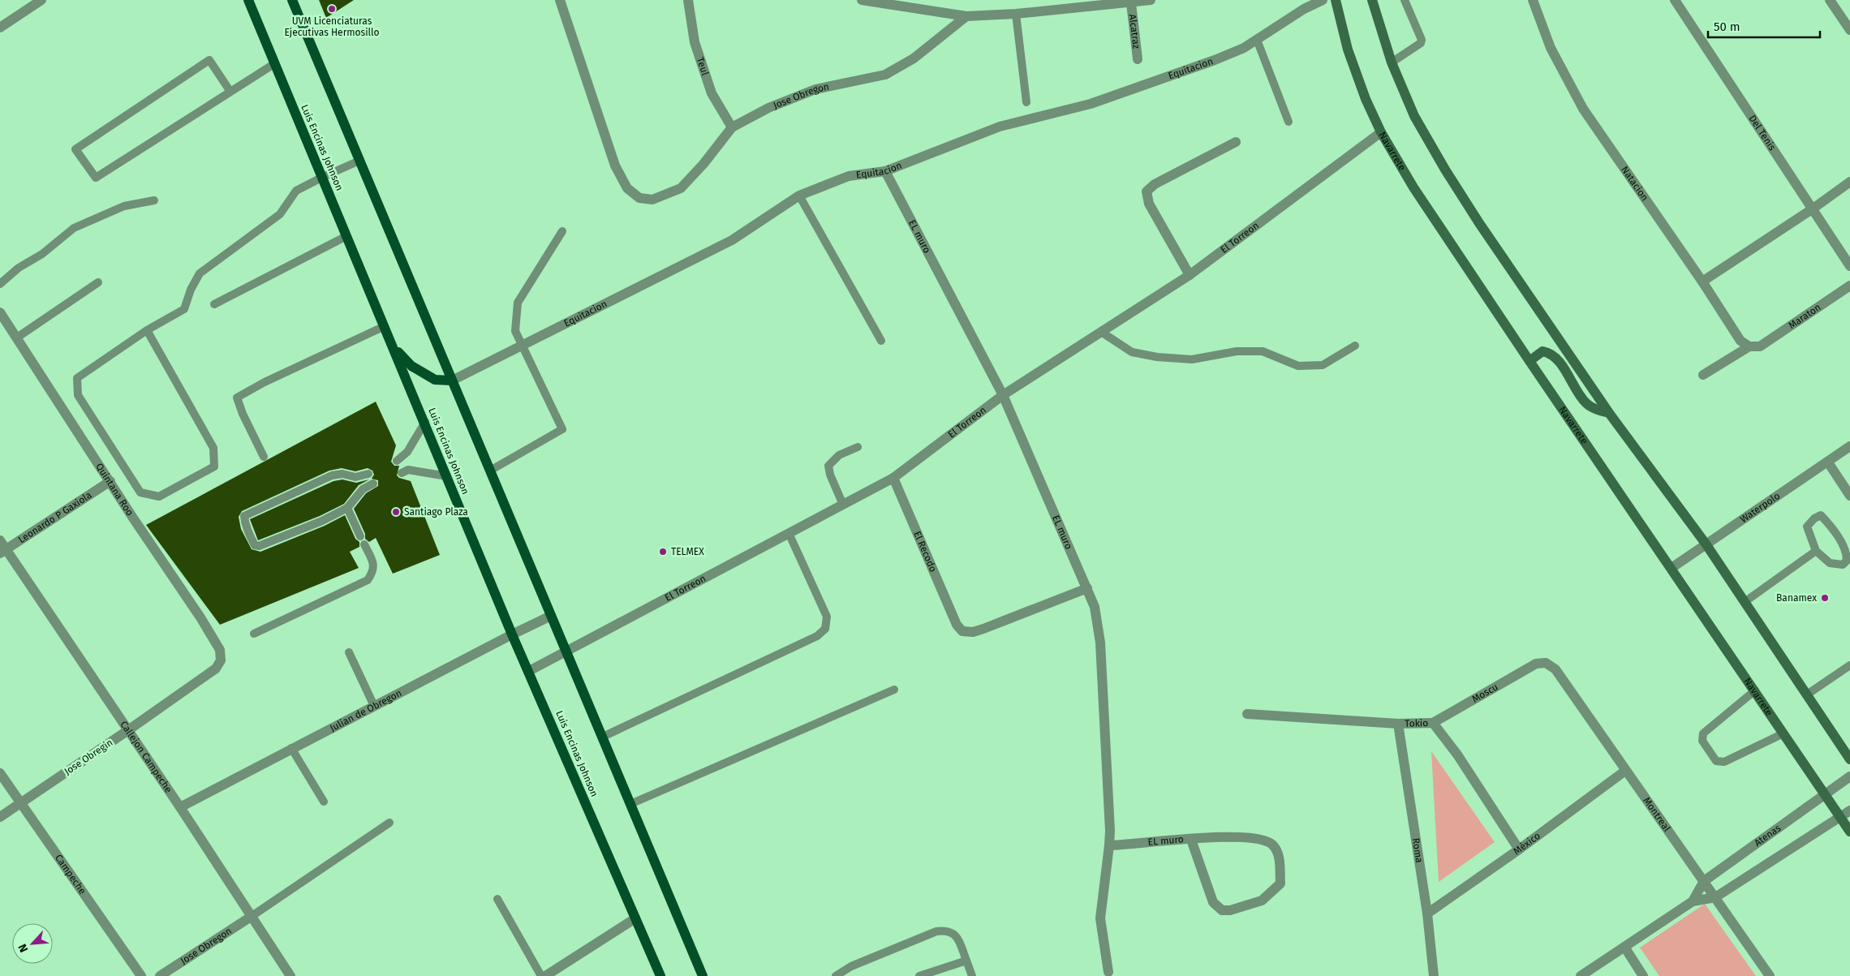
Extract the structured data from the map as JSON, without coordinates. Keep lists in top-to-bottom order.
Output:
{
  "streets": {
    "main road": ["Luis Encinas Johnson", "Navarrete"],
    "street": [
      "Alcatraz",
      "Teul",
      "Equitacion",
      "Jose Obregon",
      "Del Tenis",
      "Natacion",
      "EL muro",
      "El Torreon",
      "Maraton",
      "Quintana Roo",
      "Waterpolo",
      "Leonardo P Gaxiola",
      "El Recodo",
      "Moscu",
      "Julian de Obregon",
      "Tokio",
      "Jose Obregin",
      "Callejon Campeche",
      "Montreal",
      "Atenas",
      "México",
      "Roma",
      "Campeche"
    ]
  },
  "crossings": [
    ["Teul", "Jose Obregon"],
    ["Equitacion", "EL muro"],
    ["Jose Obregon", "Callejon Campeche"],
    ["Luis Encinas Johnson", "El Torreon"],
    ["Luis Encinas Johnson", "Julian de Obregon"],
    ["Navarrete", "El Torreon"],
    ["Navarrete", "Waterpolo"],
    ["Navarrete", "Atenas"],
    ["Natacion", "Maraton"],
    ["EL muro", "El Torreon"],
    ["EL muro", "El Recodo"],
    ["El Torreon", "El Recodo"],
    ["Quintana Roo", "Leonardo P Gaxiola"],
    ["Quintana Roo", "Jose Obregin"],
    ["Leonardo P Gaxiola", "Callejon Campeche"],
    ["Moscu", "Tokio"],
    ["Moscu", "Montreal"],
    ["Julian de Obregon", "Callejon Campeche"],
    ["Tokio", "México"],
    ["Tokio", "Roma"],
    ["Jose Obregin", "Callejon Campeche"],
    ["Jose Obregin", "Campeche"],
    ["Montreal", "Atenas"],
    ["Montreal", "México"],
    ["México", "Roma"]
  ],
  "places": [
    "UVM Licenciaturas Ejecutivas Hermosillo",
    "Santiago Plaza",
    "TELMEX",
    "Banamex"
  ],
  "scale_bar": "50 m",
  "north": "bottom left"
}
